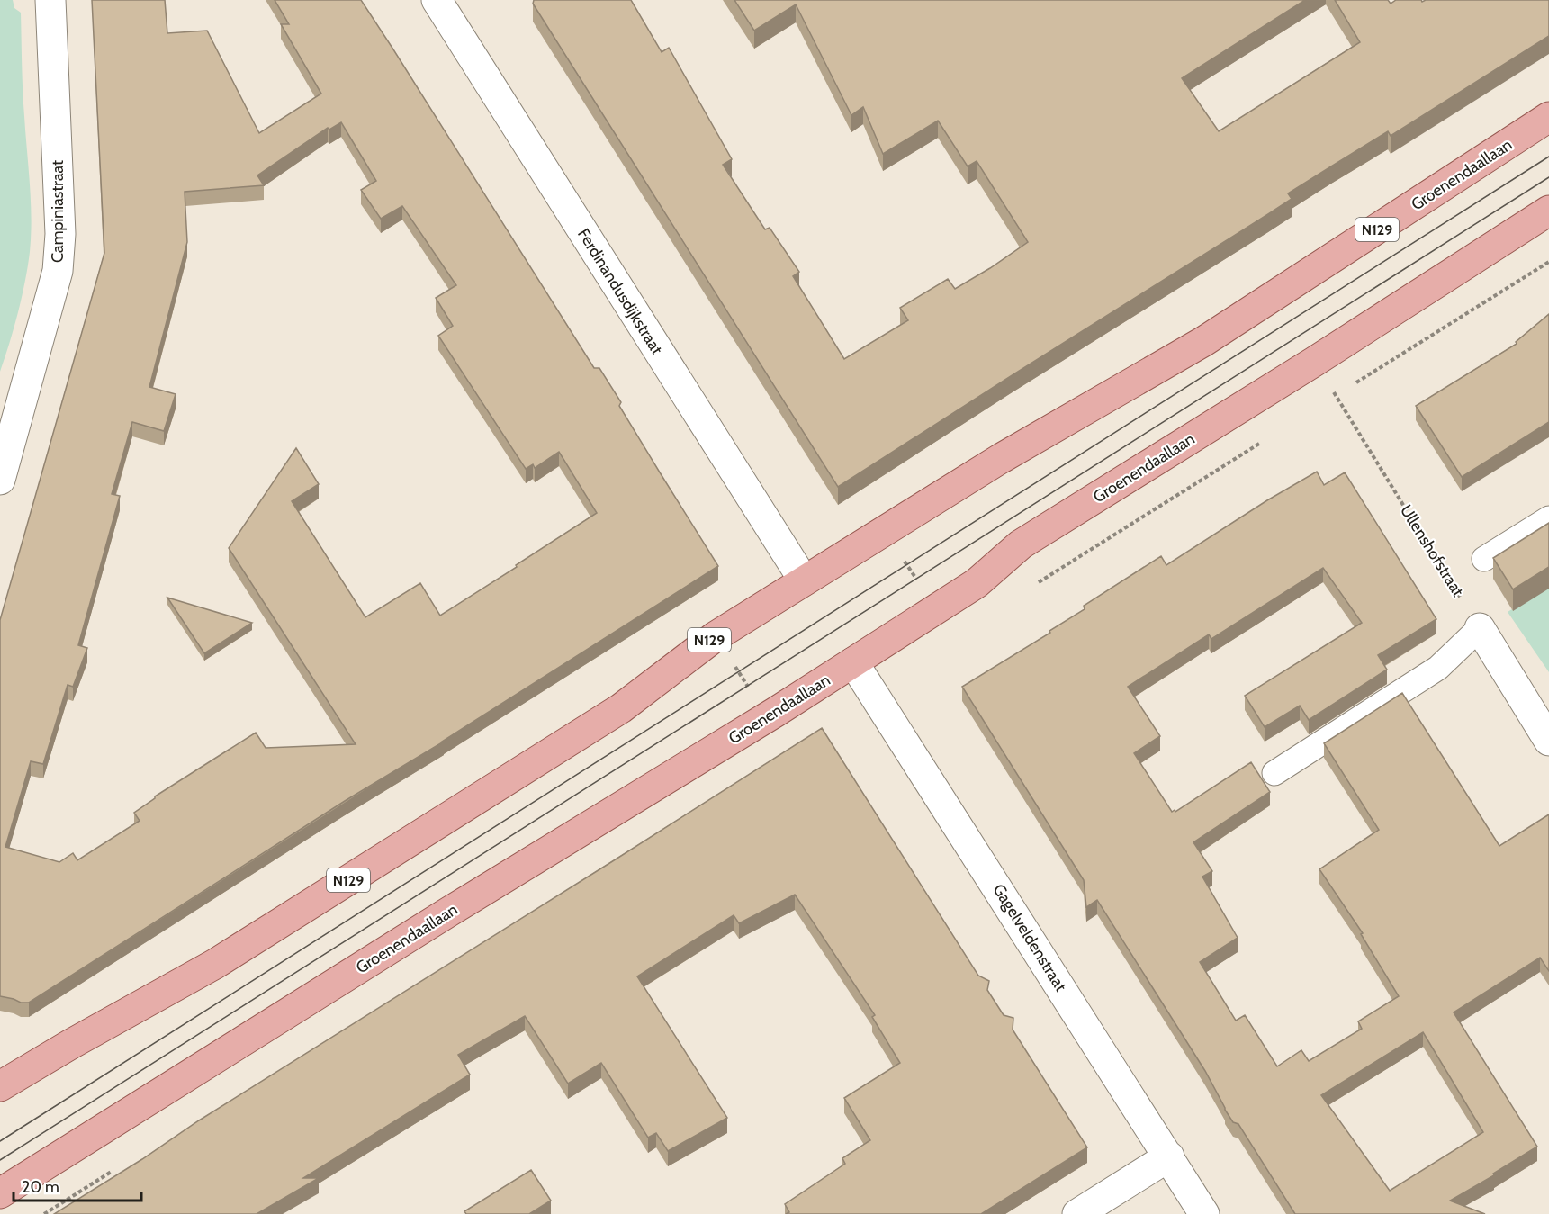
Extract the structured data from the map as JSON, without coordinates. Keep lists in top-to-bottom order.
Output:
{
  "streets": {
    "main road": ["Groenendaallaan", "N129"],
    "street": ["Campiniastraat", "Ferdinandusdijkstraat", "Gagelveldenstraat"],
    "path": ["Ullenshofstraat"]
  },
  "crossings": [
    ["Groenendaallaan", "Ferdinandusdijkstraat"],
    ["Groenendaallaan", "Ullenshofstraat"],
    ["Groenendaallaan", "Gagelveldenstraat"]
  ],
  "scale_bar": "20 m"
}
